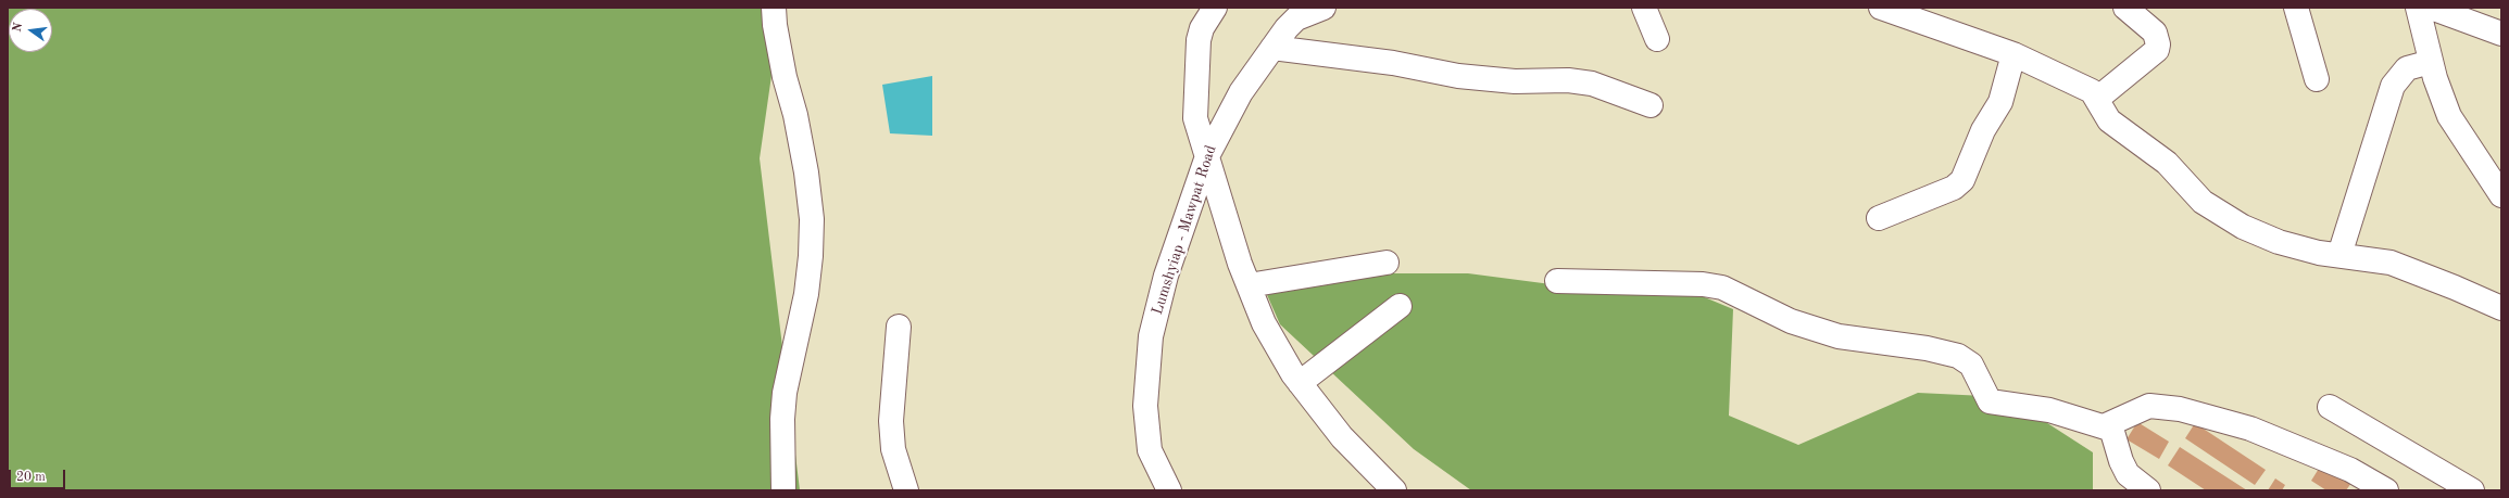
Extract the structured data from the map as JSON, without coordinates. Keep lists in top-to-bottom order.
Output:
{
  "streets": {
    "street": ["Lumshyiap - Mawpat Road"]
  },
  "scale_bar": "20 m",
  "north": "left"
}
